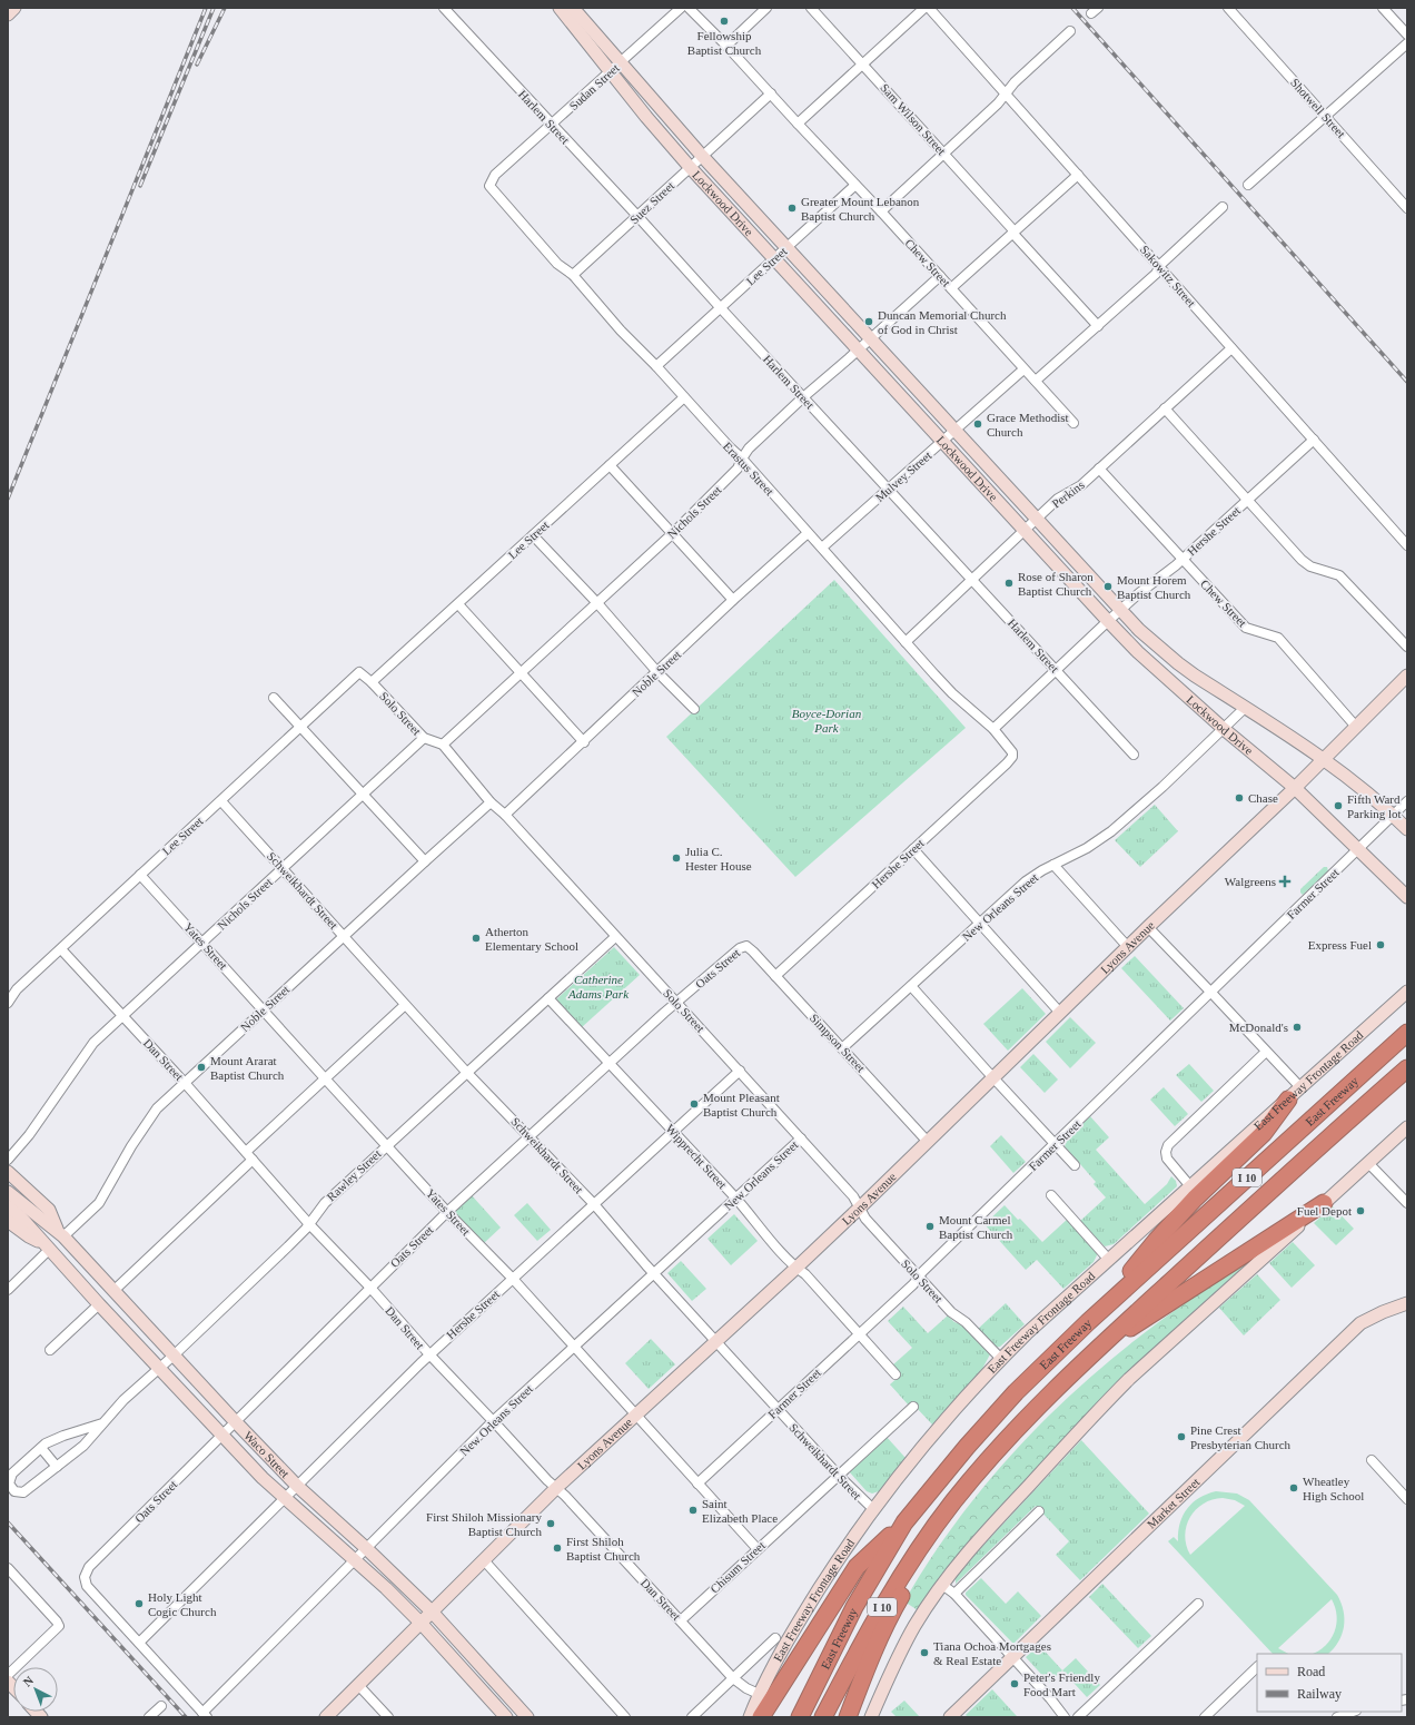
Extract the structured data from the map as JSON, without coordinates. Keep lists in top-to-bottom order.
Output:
{
  "streets": {
    "highway": ["East Freeway", "I 10"],
    "main road": [
      "Lockwood Drive",
      "Lyons Avenue",
      "East Freeway Frontage Road",
      "Waco Street",
      "Market Street"
    ],
    "street": [
      "Sudan Street",
      "Shotwell Street",
      "Harlem Street",
      "Sam Wilson Street",
      "Suez Street",
      "Chew Street",
      "Lee Street",
      "Sakowitz Street",
      "Erastus Street",
      "Mulvey Street",
      "Perkins",
      "Nichols Street",
      "Hershe Street",
      "Noble Street",
      "Solo Street",
      "Schweikhardt Street",
      "Farmer Street",
      "New Orleans Street",
      "Yates Street",
      "Oats Street",
      "Simpson Street",
      "Dan Street",
      "Wipprecht Street",
      "Rawley Street",
      "Chisum Street"
    ]
  },
  "crossings": [
    ["Sudan Street", "Harlem Street"],
    ["Sudan Street", "Lockwood Drive"],
    ["Sudan Street", "Erastus Street"],
    ["Harlem Street", "Suez Street"],
    ["Harlem Street", "Lee Street"],
    ["Harlem Street", "Mulvey Street"],
    ["Harlem Street", "Perkins"],
    ["Harlem Street", "Nichols Street"],
    ["Harlem Street", "Hershe Street"],
    ["Suez Street", "Lockwood Drive"],
    ["Suez Street", "Chew Street"],
    ["Suez Street", "Erastus Street"],
    ["Lockwood Drive", "Lee Street"],
    ["Lockwood Drive", "Mulvey Street"],
    ["Lockwood Drive", "Perkins"],
    ["Lockwood Drive", "Nichols Street"],
    ["Lockwood Drive", "Hershe Street"],
    ["Lockwood Drive", "Farmer Street"],
    ["Lockwood Drive", "New Orleans Street"],
    ["Lockwood Drive", "Lyons Avenue"],
    ["Chew Street", "Lee Street"],
    ["Chew Street", "Mulvey Street"],
    ["Chew Street", "Perkins"],
    ["Chew Street", "Nichols Street"],
    ["Chew Street", "Hershe Street"],
    ["Chew Street", "Lyons Avenue"],
    ["Lee Street", "Erastus Street"],
    ["Lee Street", "Solo Street"],
    ["Lee Street", "Schweikhardt Street"],
    ["Lee Street", "Yates Street"],
    ["Lee Street", "Dan Street"],
    ["Sakowitz Street", "Perkins"],
    ["Sakowitz Street", "Hershe Street"],
    ["Erastus Street", "Mulvey Street"],
    ["Erastus Street", "Perkins"],
    ["Erastus Street", "Nichols Street"],
    ["Erastus Street", "Hershe Street"],
    ["Erastus Street", "Noble Street"],
    ["Nichols Street", "Solo Street"],
    ["Nichols Street", "Schweikhardt Street"],
    ["Nichols Street", "Yates Street"],
    ["Nichols Street", "Dan Street"],
    ["Hershe Street", "Solo Street"],
    ["Hershe Street", "Schweikhardt Street"],
    ["Hershe Street", "Yates Street"],
    ["Hershe Street", "Oats Street"],
    ["Hershe Street", "Simpson Street"],
    ["Hershe Street", "Dan Street"],
    ["Hershe Street", "Wipprecht Street"],
    ["Hershe Street", "Waco Street"],
    ["Noble Street", "Solo Street"],
    ["Noble Street", "Schweikhardt Street"],
    ["Noble Street", "Yates Street"],
    ["Noble Street", "Dan Street"],
    ["Noble Street", "Waco Street"],
    ["Solo Street", "Farmer Street"],
    ["Solo Street", "New Orleans Street"],
    ["Solo Street", "Lyons Avenue"],
    ["Solo Street", "Oats Street"],
    ["Solo Street", "East Freeway Frontage Road"],
    ["Solo Street", "Rawley Street"],
    ["Schweikhardt Street", "Farmer Street"],
    ["Schweikhardt Street", "New Orleans Street"],
    ["Schweikhardt Street", "Lyons Avenue"],
    ["Schweikhardt Street", "Oats Street"],
    ["Schweikhardt Street", "East Freeway Frontage Road"],
    ["Schweikhardt Street", "Rawley Street"],
    ["Schweikhardt Street", "Chisum Street"],
    ["Farmer Street", "Yates Street"],
    ["Farmer Street", "Wipprecht Street"],
    ["New Orleans Street", "Yates Street"],
    ["New Orleans Street", "Simpson Street"],
    ["New Orleans Street", "Dan Street"],
    ["New Orleans Street", "Wipprecht Street"],
    ["New Orleans Street", "Waco Street"],
    ["Yates Street", "Lyons Avenue"],
    ["Yates Street", "Oats Street"],
    ["Yates Street", "Rawley Street"],
    ["Yates Street", "Chisum Street"],
    ["Lyons Avenue", "Simpson Street"],
    ["Lyons Avenue", "Dan Street"],
    ["Lyons Avenue", "Wipprecht Street"],
    ["Lyons Avenue", "Waco Street"],
    ["Oats Street", "Simpson Street"],
    ["Oats Street", "Dan Street"],
    ["Oats Street", "Wipprecht Street"],
    ["Oats Street", "Waco Street"],
    ["Dan Street", "East Freeway Frontage Road"],
    ["Dan Street", "Rawley Street"],
    ["Dan Street", "Chisum Street"],
    ["Wipprecht Street", "Rawley Street"],
    ["Rawley Street", "Waco Street"]
  ],
  "parks": ["Boyce-Dorian Park", "Catherine Adams Park"],
  "places": {
    "other": [
      "Fellowship Baptist Church",
      "Greater Mount Lebanon Baptist Church",
      "Duncan Memorial Church of God in Christ",
      "Grace Methodist Church",
      "Rose of Sharon Baptist Church",
      "Mount Horem Baptist Church",
      "Chase",
      "Fifth Ward Parking lot",
      "Julia C. Hester House",
      "Atherton Elementary School",
      "Express Fuel",
      "McDonald's",
      "Mount Ararat Baptist Church",
      "Mount Pleasant Baptist Church",
      "Fuel Depot",
      "Mount Carmel Baptist Church",
      "Pine Crest Presbyterian Church",
      "Wheatley High School",
      "Saint Elizabeth Place",
      "First Shiloh Missionary Baptist Church",
      "First Shiloh Baptist Church",
      "Holy Light Cogic Church",
      "Tiana Ochoa Mortgages & Real Estate",
      "Peter's Friendly Food Mart"
    ],
    "health": ["Walgreens"]
  },
  "legend": ["Road", "Railway"],
  "north": "top left"
}
